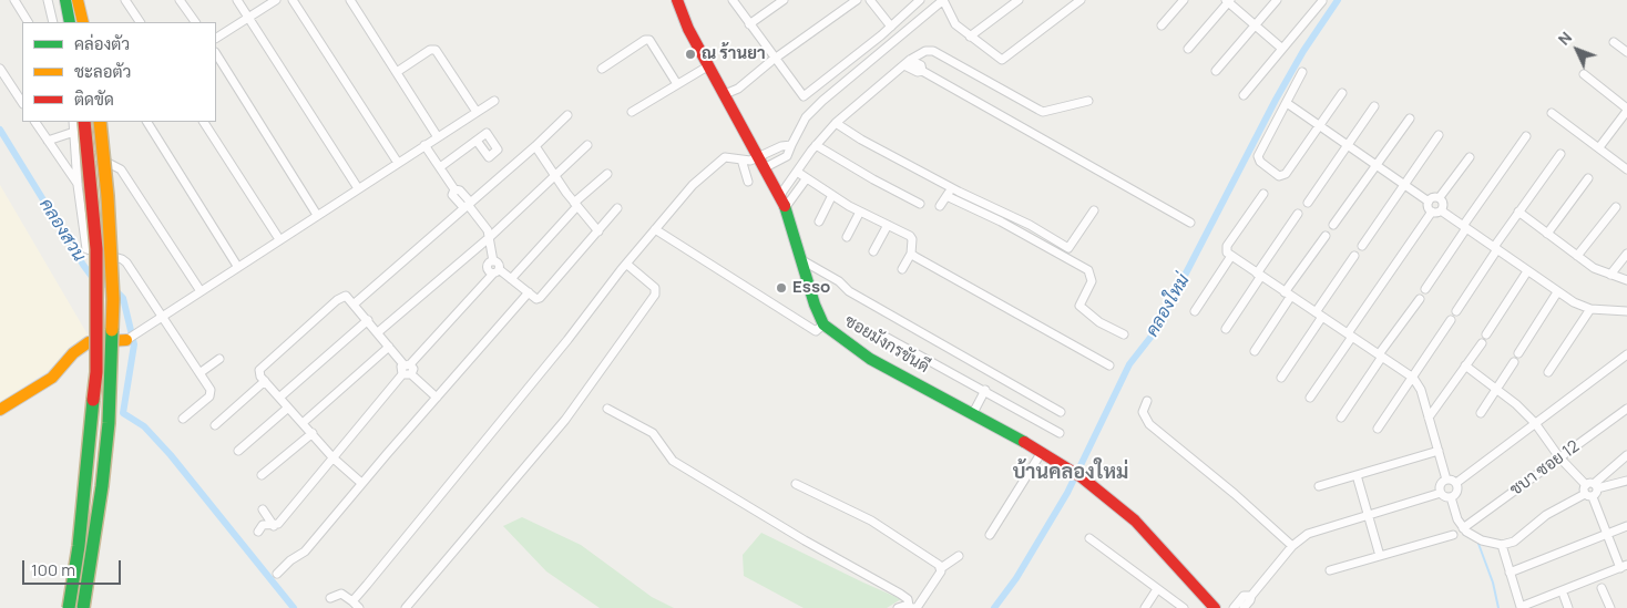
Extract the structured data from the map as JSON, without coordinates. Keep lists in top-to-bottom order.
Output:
{
  "streets": {
    "main road": ["ซอยมังกรขันดี"],
    "street": ["ชบา ซอย 12"]
  },
  "districts": ["บ้านคลองใหม่"],
  "water": ["คลองสวน", "คลองใหม่"],
  "places": ["ณ ร้านยา", "Esso"],
  "legend": ["คล่องตัว", "ชะลอตัว", "ติดขัด"],
  "scale_bar": "100 m",
  "north": "top left"
}
